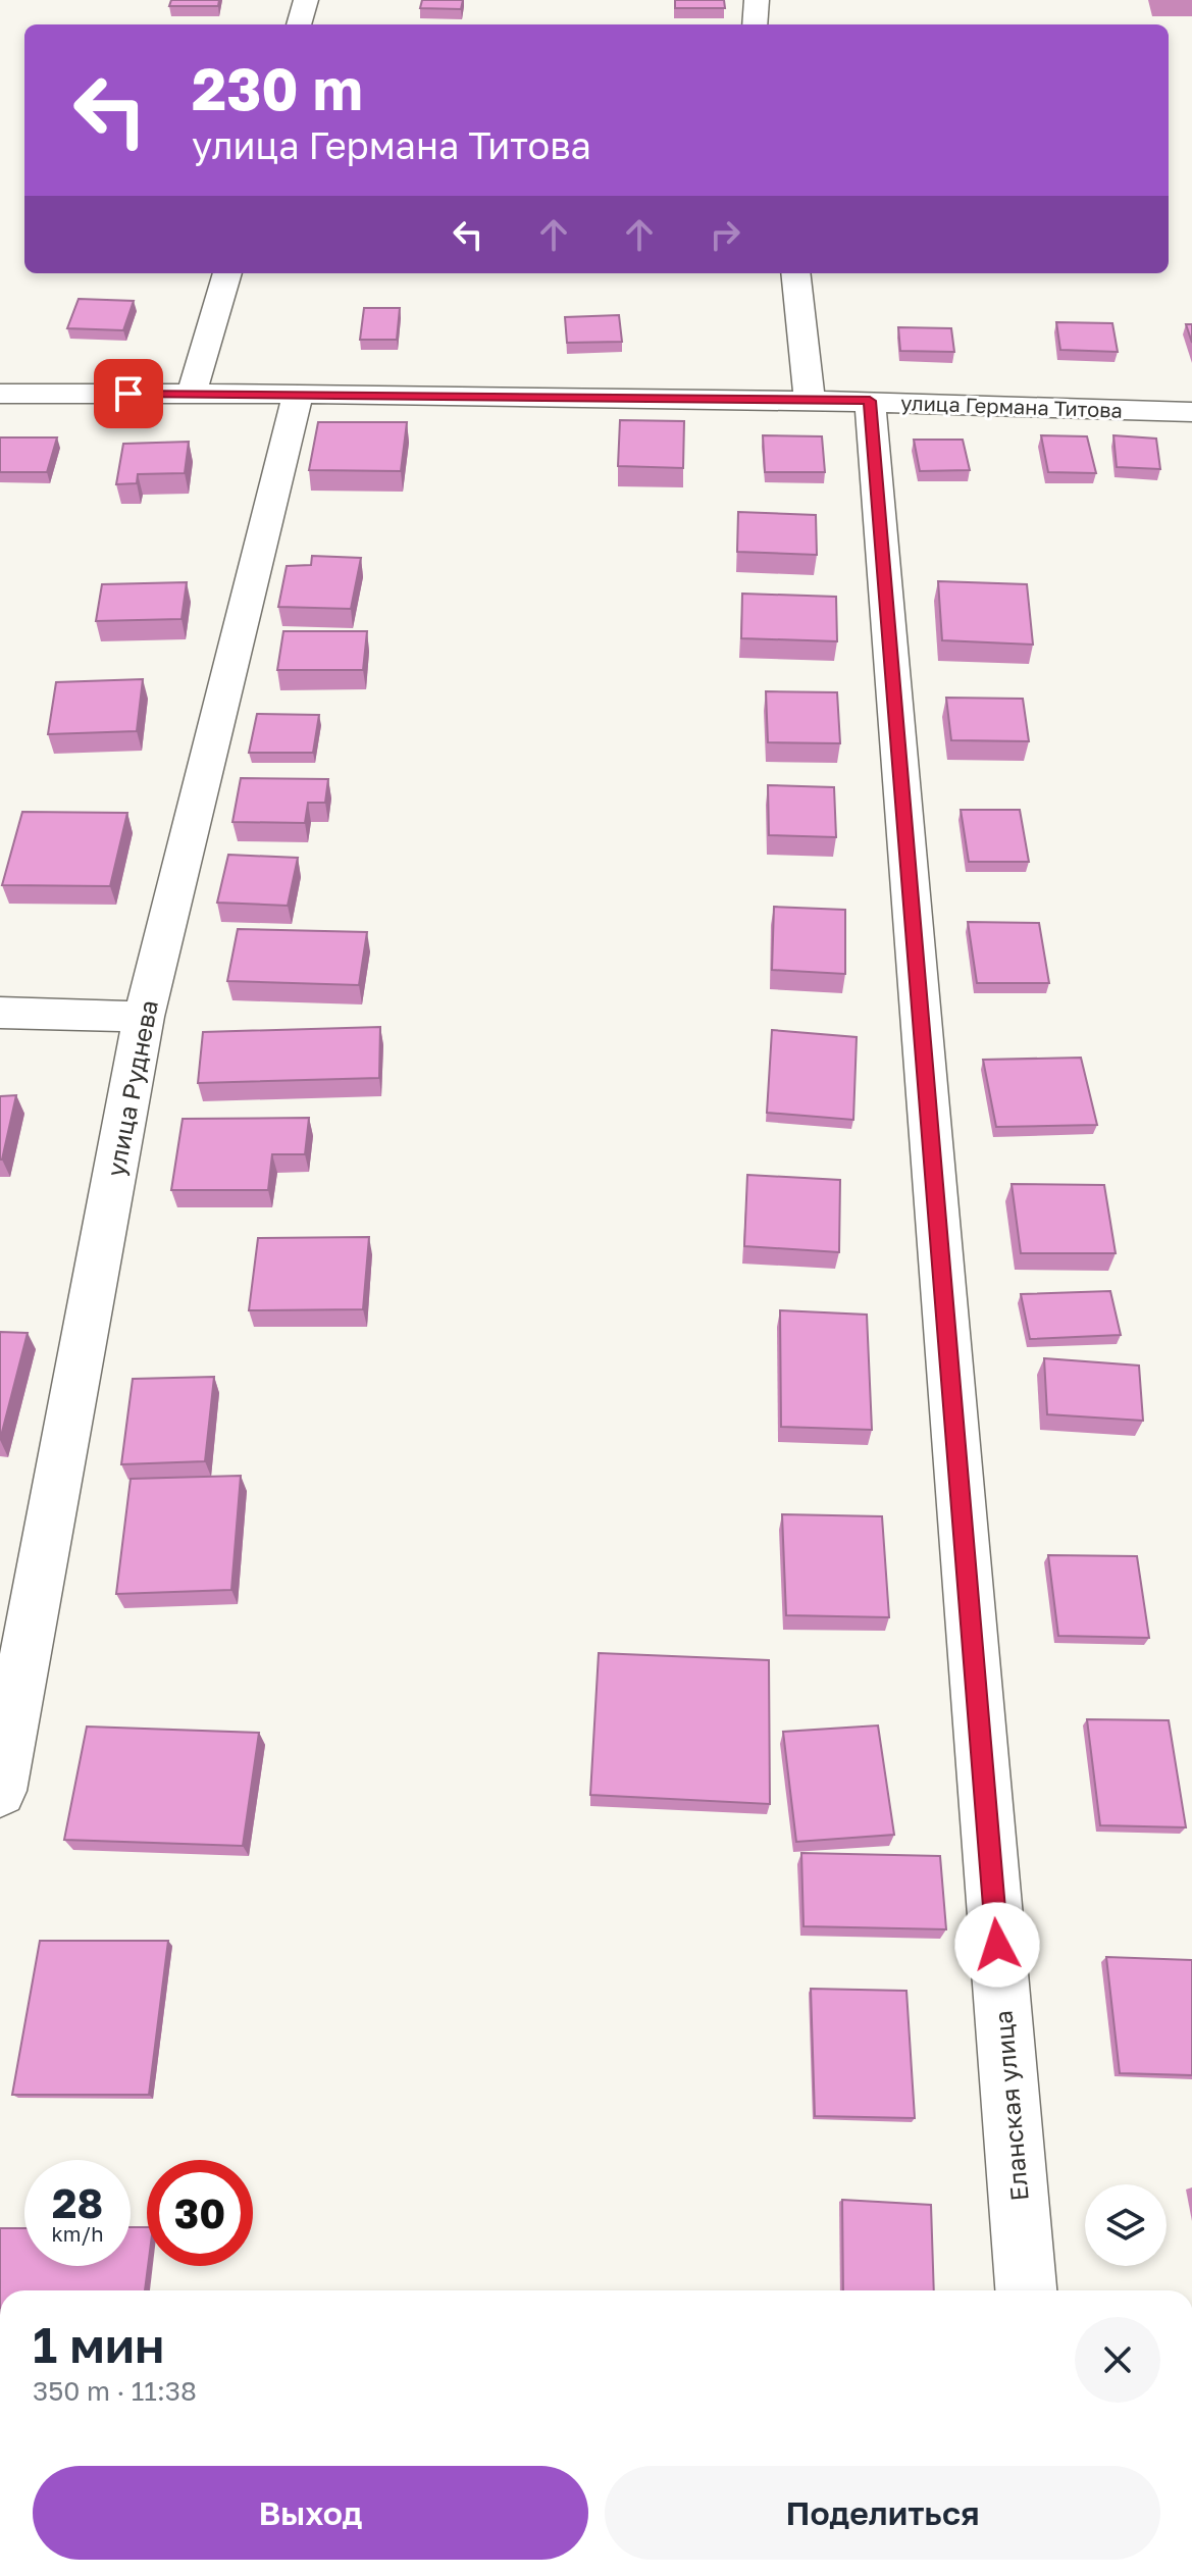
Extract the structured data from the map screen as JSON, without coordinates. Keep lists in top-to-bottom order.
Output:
{
  "streets": {
    "street": ["улица Германа Титова", "улица Руднева", "Еланская улица"]
  },
  "crossings": [
    ["улица Германа Титова", "улица Руднева"],
    ["улица Германа Титова", "Еланская улица"]
  ],
  "page": {
    "turn": ["230 m", "улица Германа Титова"],
    "speed": "28 km/h",
    "limit": "30",
    "heading": ["1 мин", "350 m · 11:38"],
    "buttons": ["Выход", "Поделиться"]
  }
}
